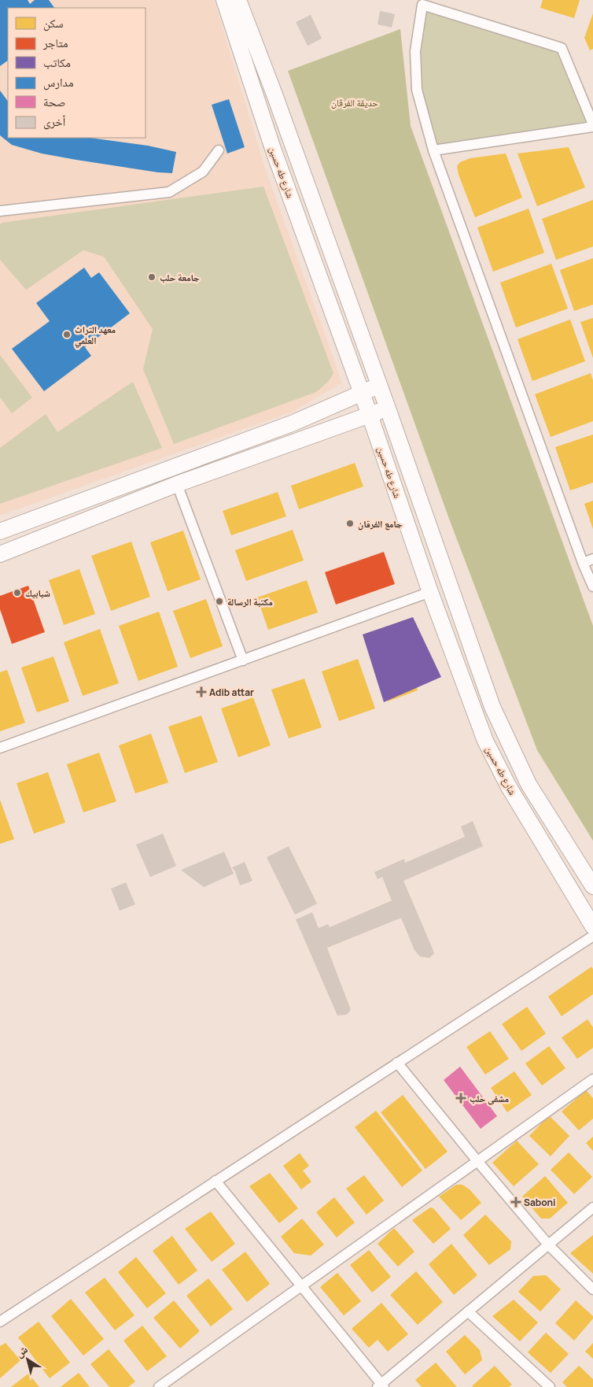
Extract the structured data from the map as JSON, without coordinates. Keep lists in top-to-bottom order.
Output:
{
  "streets": {
    "main road": ["شارع طه حسين"]
  },
  "parks": ["حديقة الفرقان"],
  "places": {
    "other": [
      "جامعة حلب",
      "معهد التراث العلمي",
      "جامع الفرقان",
      "شبابيك",
      "مكتبة الرسالة"
    ],
    "health": ["Adib attar", "مشفى حلب", "Saboni"]
  },
  "legend": [
    "سكن",
    "متاجر",
    "مكاتب",
    "مدارس",
    "صحة",
    "أخرى"
  ],
  "north": "top left"
}
